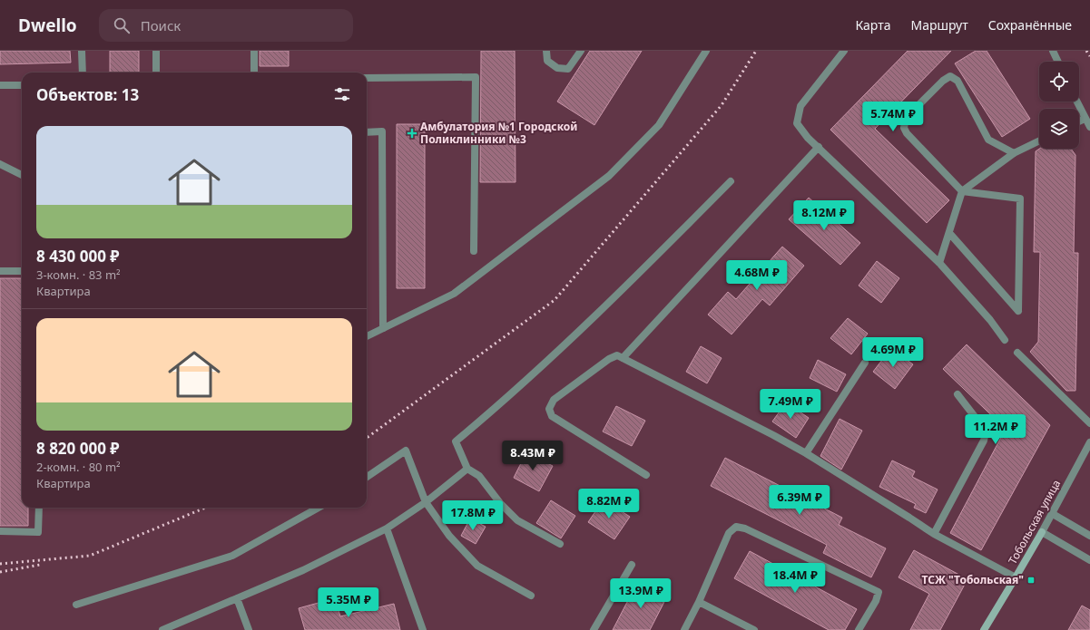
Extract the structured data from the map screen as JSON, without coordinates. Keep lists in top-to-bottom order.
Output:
{
  "streets": {
    "street": ["Тобольская улица"]
  },
  "places": {
    "health": ["Амбулатория №1 Городской Поликлинники №3"],
    "transit": ["ТСЖ \"Тобольская\""]
  },
  "page": {
    "header": "Dwello",
    "search": "Поиск",
    "nav": ["Карта", "Маршрут", "Сохранённые"],
    "heading": "Объектов: 13",
    "price": [
      "5.74M ₽",
      "8.12M ₽",
      "4.68M ₽",
      "4.69M ₽",
      "7.49M ₽",
      "11.2M ₽",
      "8.43M ₽",
      "6.39M ₽",
      "8.82M ₽",
      "17.8M ₽",
      "18.4M ₽",
      "13.9M ₽",
      "5.35M ₽"
    ],
    "list": [
      {
        "name": "8 430 000 ₽",
        "note": "3-комн. · 83 m² · Квартира"
      },
      {
        "name": "8 820 000 ₽",
        "note": "2-комн. · 80 m² · Квартира"
      }
    ]
  }
}
